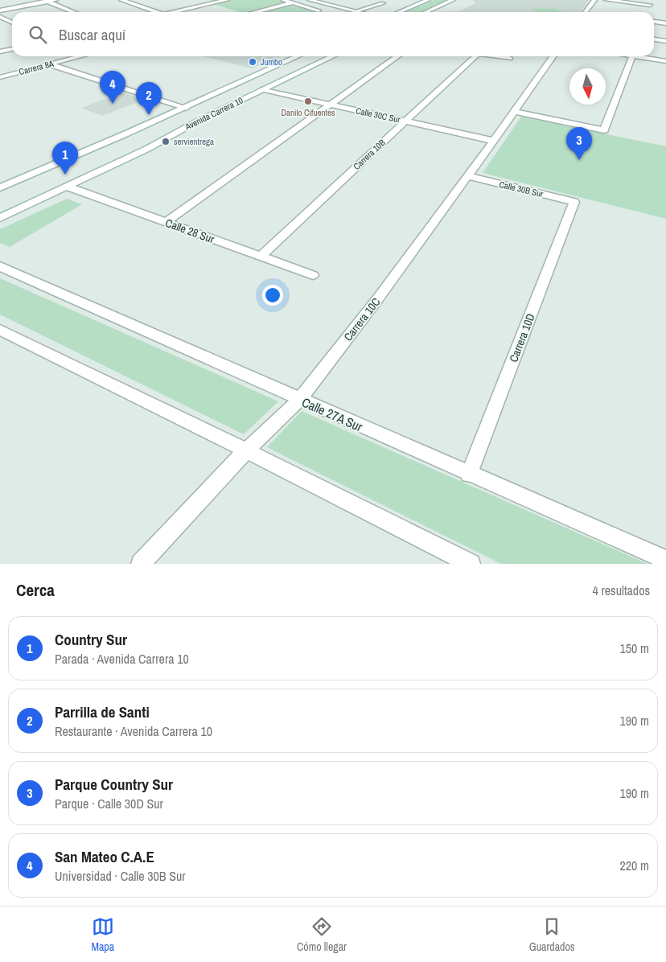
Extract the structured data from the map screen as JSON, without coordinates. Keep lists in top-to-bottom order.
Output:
{
  "streets": {
    "street": [
      "Carrera 8A",
      "Avenida Carrera 10",
      "Calle 30C Sur",
      "Carrera 10B",
      "Calle 30B Sur",
      "Calle 28 Sur",
      "Carrera 10C",
      "Carrera 10D",
      "Calle 27A Sur"
    ]
  },
  "crossings": [
    ["Avenida Carrera 10", "Calle 30C Sur"],
    ["Avenida Carrera 10", "Calle 28 Sur"],
    ["Calle 30C Sur", "Carrera 10B"],
    ["Calle 30C Sur", "Carrera 10C"],
    ["Carrera 10B", "Calle 28 Sur"],
    ["Calle 30B Sur", "Carrera 10C"],
    ["Calle 30B Sur", "Carrera 10D"],
    ["Carrera 10C", "Calle 27A Sur"],
    ["Carrera 10D", "Calle 27A Sur"]
  ],
  "places": ["Jumbo", "Danilo Cifuentes", "servientrega"],
  "north": "bottom",
  "page": {
    "search": "Buscar aquí",
    "pins": [
      "4",
      "2",
      "3",
      "1"
    ],
    "heading": ["Cerca", "4 resultados"],
    "list": [
      {
        "mark": "1",
        "name": "Country Sur",
        "note": "Parada · Avenida Carrera 10",
        "value": "150 m"
      },
      {
        "mark": "2",
        "name": "Parrilla de Santi",
        "note": "Restaurante · Avenida Carrera 10",
        "value": "190 m"
      },
      {
        "mark": "3",
        "name": "Parque Country Sur",
        "note": "Parque · Calle 30D Sur",
        "value": "190 m"
      },
      {
        "mark": "4",
        "name": "San Mateo C.A.E",
        "note": "Universidad · Calle 30B Sur",
        "value": "220 m"
      }
    ],
    "nav": ["Mapa", "Cómo llegar", "Guardados"]
  }
}
